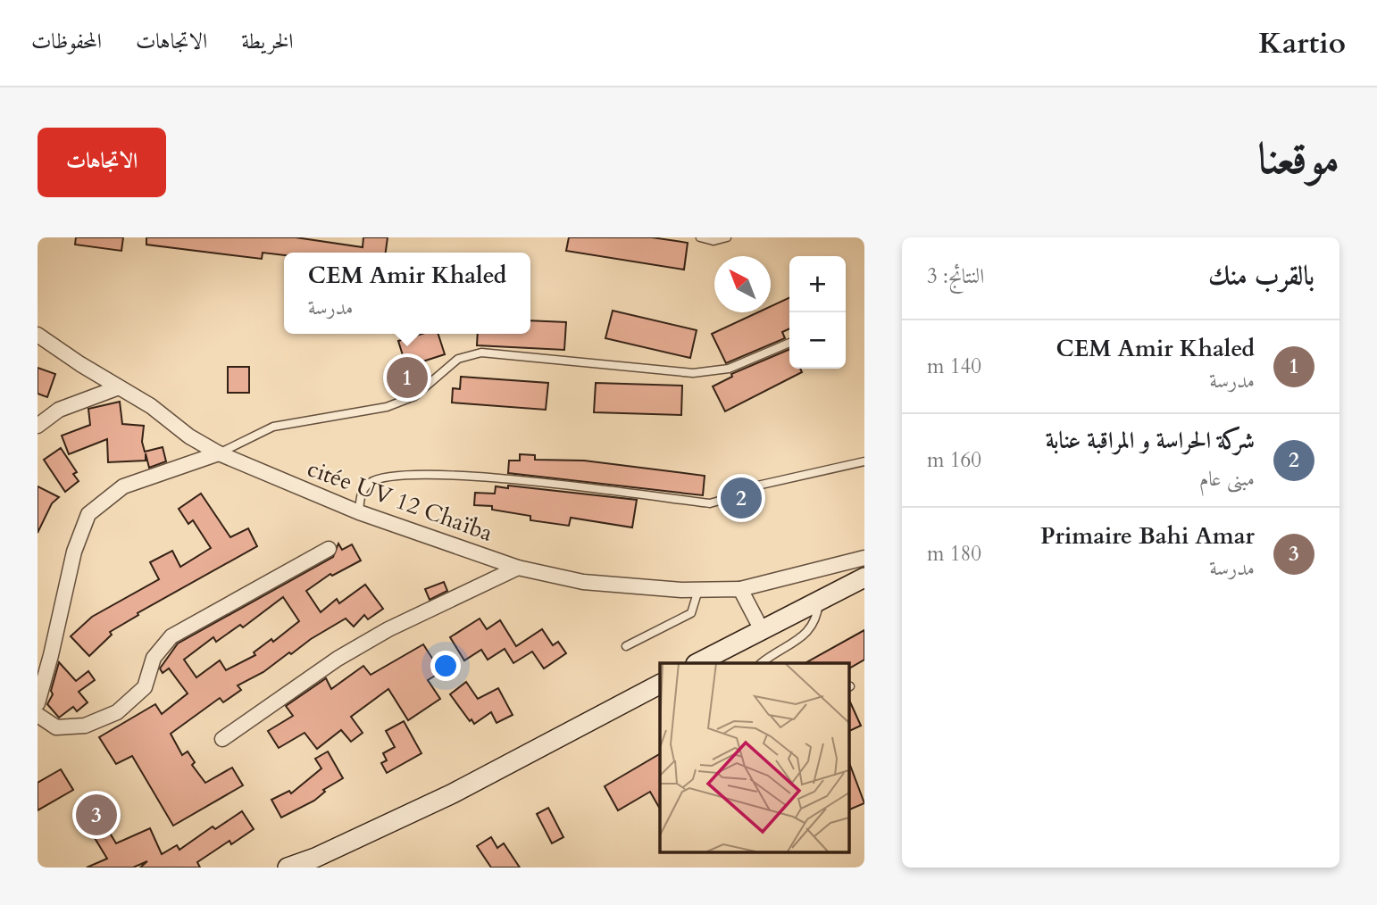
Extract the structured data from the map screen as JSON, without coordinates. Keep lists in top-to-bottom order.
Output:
{
  "streets": {
    "street": ["citée UV 12 Chaïba"]
  },
  "north": "top left",
  "page": {
    "header": "Kartio",
    "nav": ["الخريطة", "الاتجاهات", "المحفوظات"],
    "title": "موقعنا",
    "buttons": "الاتجاهات",
    "heading": ["بالقرب منك", "النتائج: 3"],
    "popup": ["CEM Amir Khaled", "مدرسة"],
    "map_buttons": ["+", "−"],
    "list": [
      {
        "mark": "1",
        "name": "CEM Amir Khaled",
        "note": "مدرسة",
        "value": "140 m"
      },
      {
        "mark": "2",
        "name": "شركة الحراسة و المراقبة عنابة",
        "note": "مبنى عام",
        "value": "160 m"
      },
      {
        "mark": "3",
        "name": "Primaire Bahi Amar",
        "note": "مدرسة",
        "value": "180 m"
      }
    ],
    "pins": ["1", "2", "3"]
  }
}
